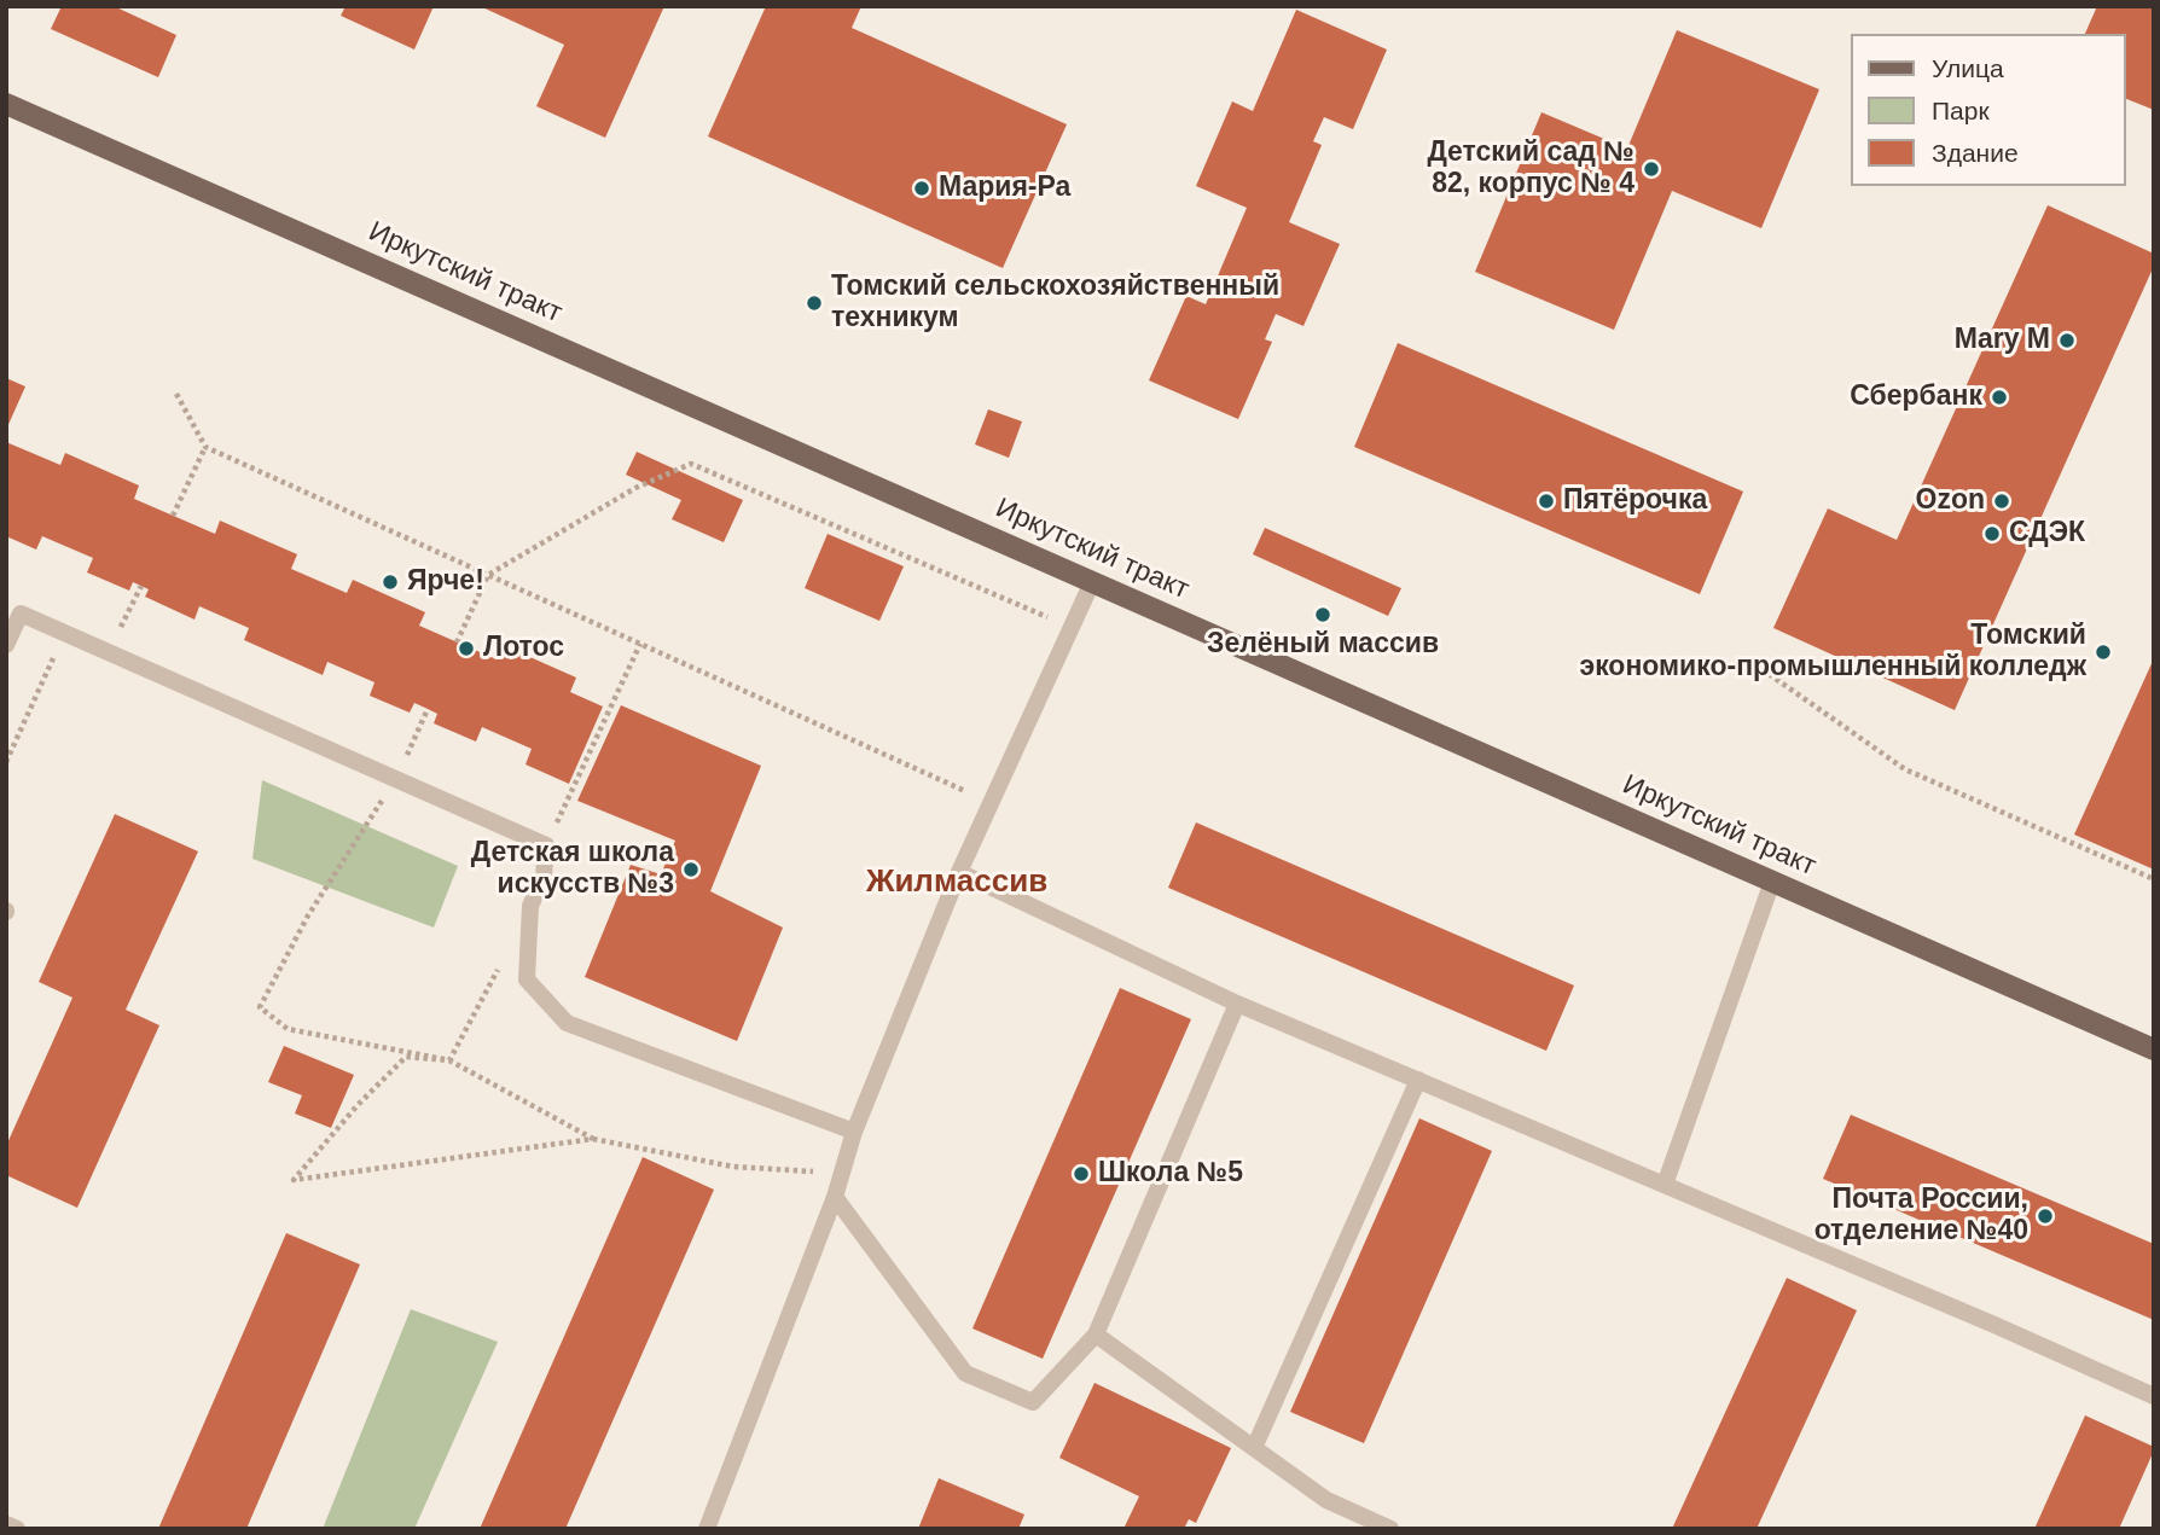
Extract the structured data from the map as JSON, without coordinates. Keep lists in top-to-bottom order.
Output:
{
  "streets": {
    "main road": ["Иркутский тракт"]
  },
  "districts": ["Жилмассив"],
  "places": [
    "Детский сад № 82, корпус № 4",
    "Мария-Ра",
    "Томский сельскохозяйственный техникум",
    "Mary M",
    "Сбербанк",
    "Пятёрочка",
    "Ozon",
    "СДЭК",
    "Ярче!",
    "Зелёный массив",
    "Лотос",
    "Томский экономико-промышленный колледж",
    "Детская школа искусств №3",
    "Школа №5",
    "Почта России, отделение №40"
  ],
  "legend": ["Улица", "Парк", "Здание"]
}
